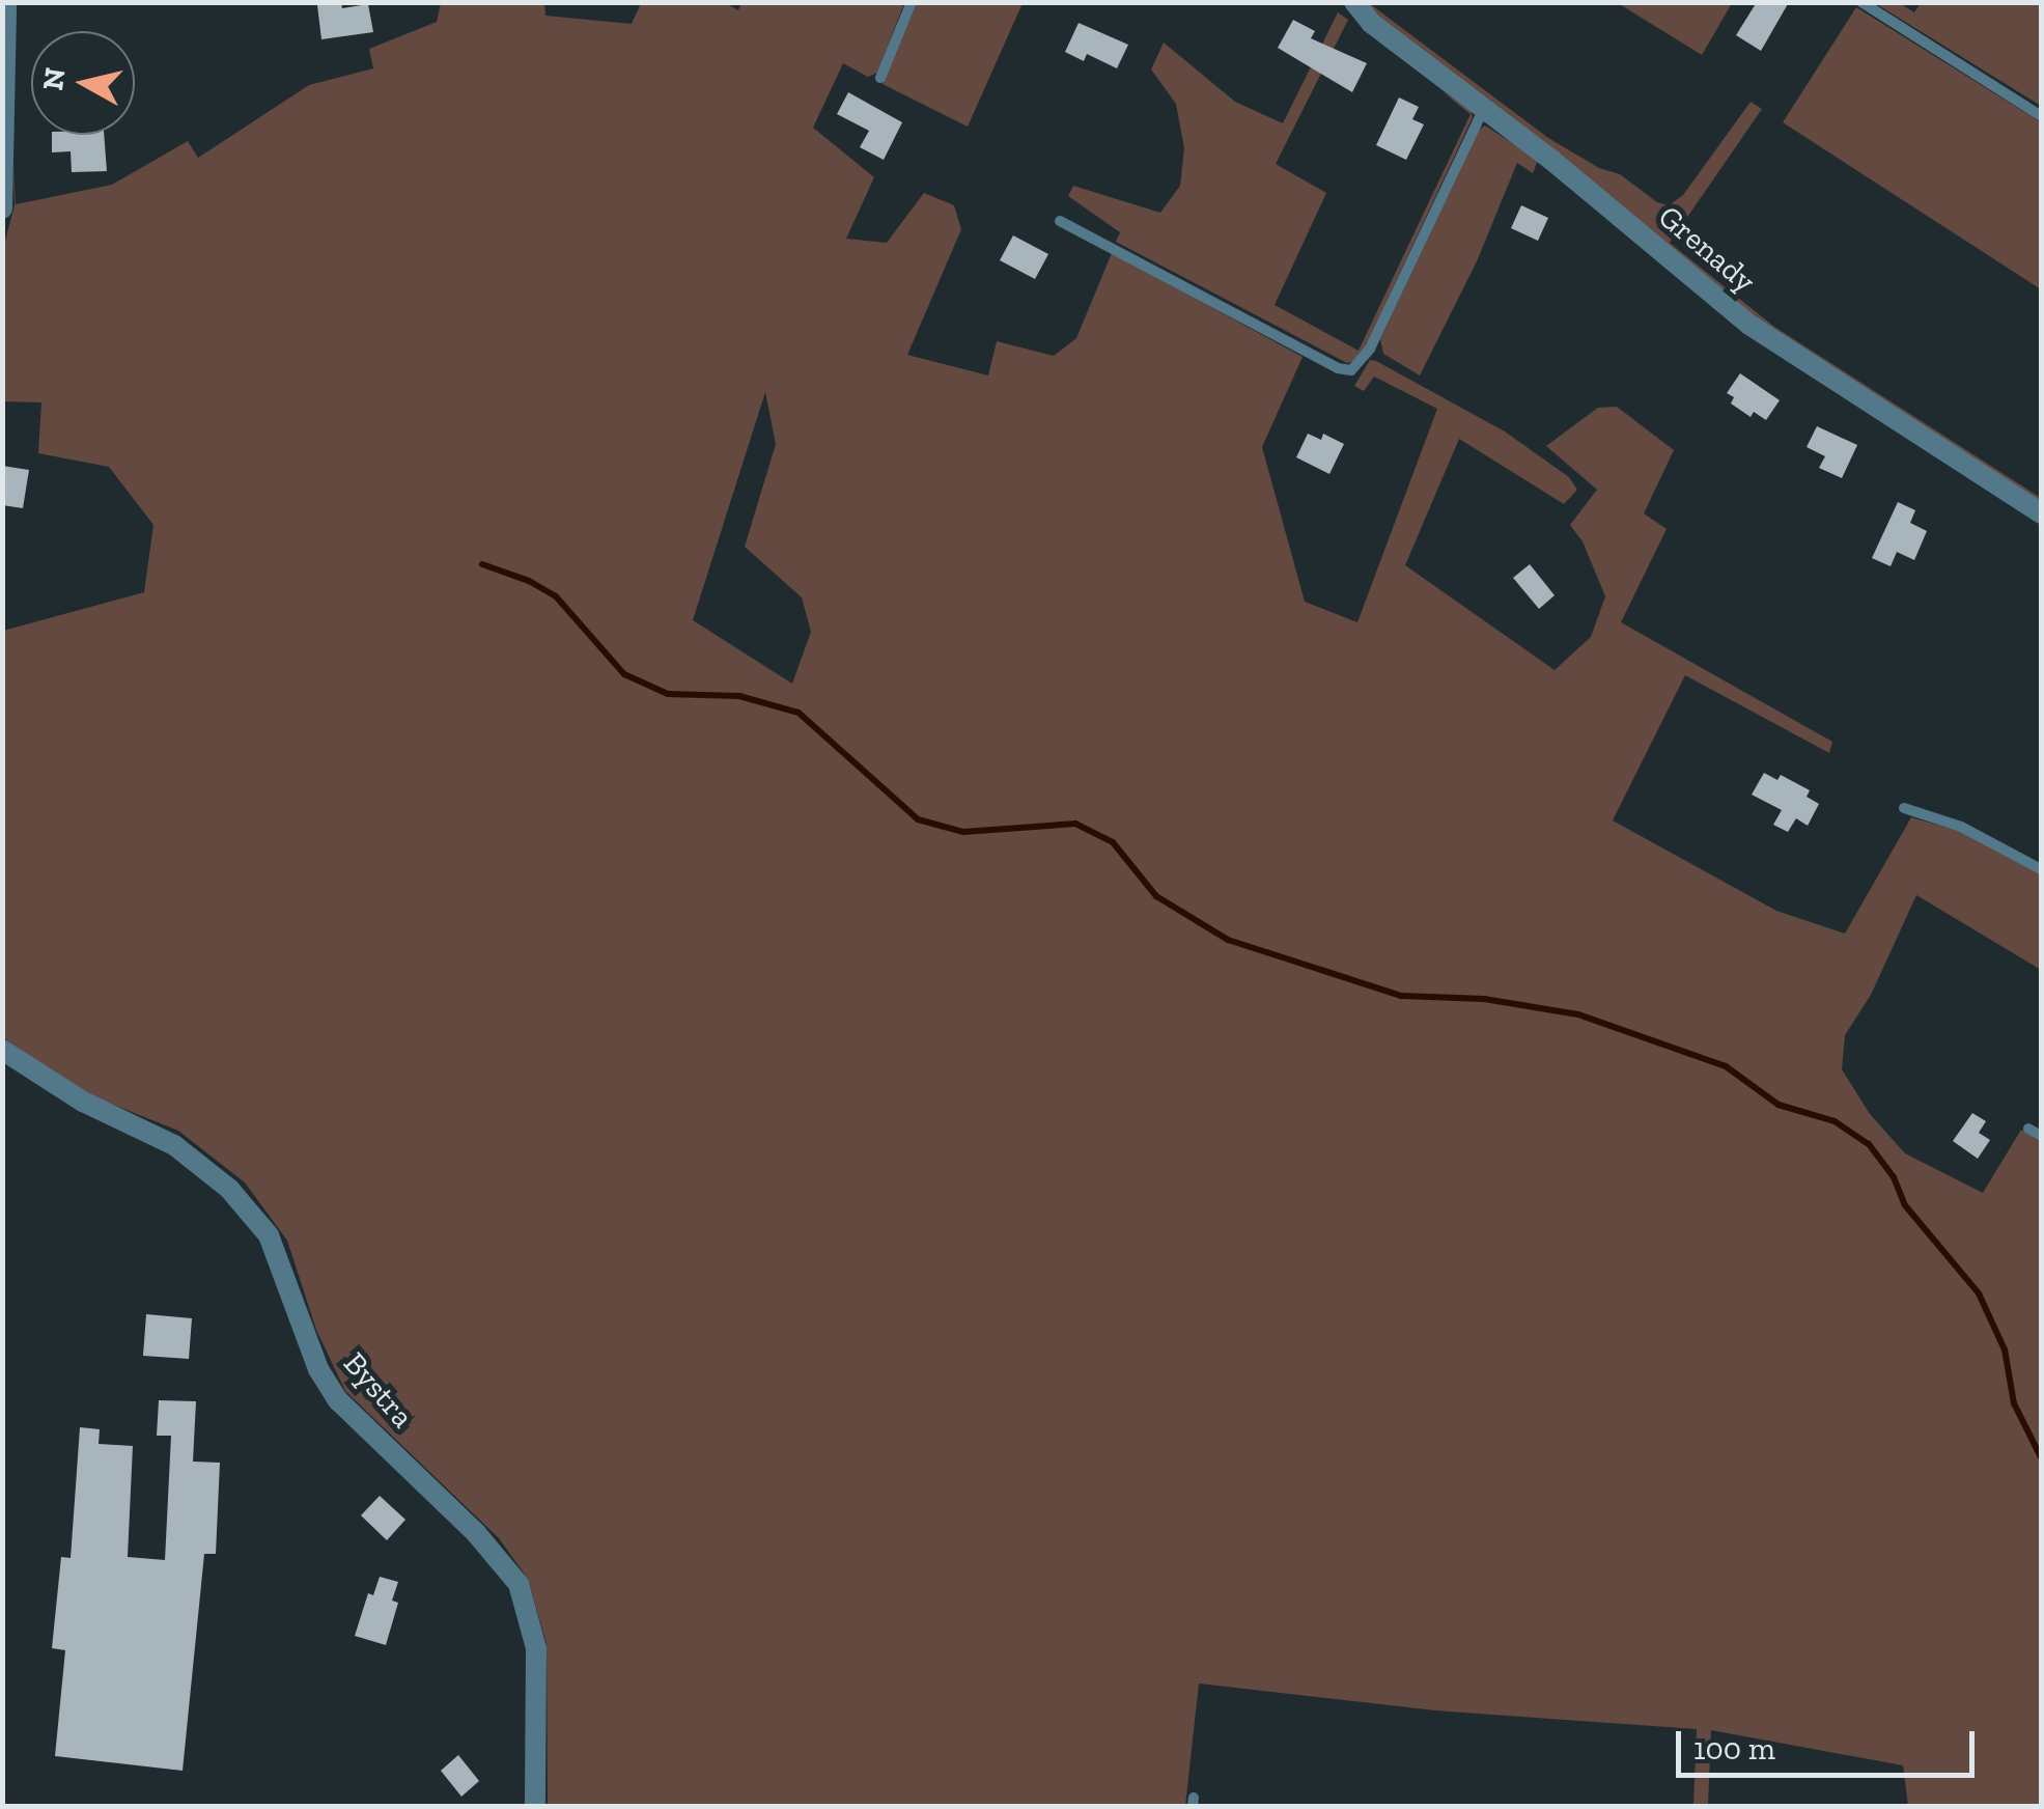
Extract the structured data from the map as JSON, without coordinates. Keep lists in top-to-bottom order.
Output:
{
  "streets": {
    "street": ["Grenady", "Bystra"]
  },
  "scale_bar": "100 m",
  "north": "left"
}
